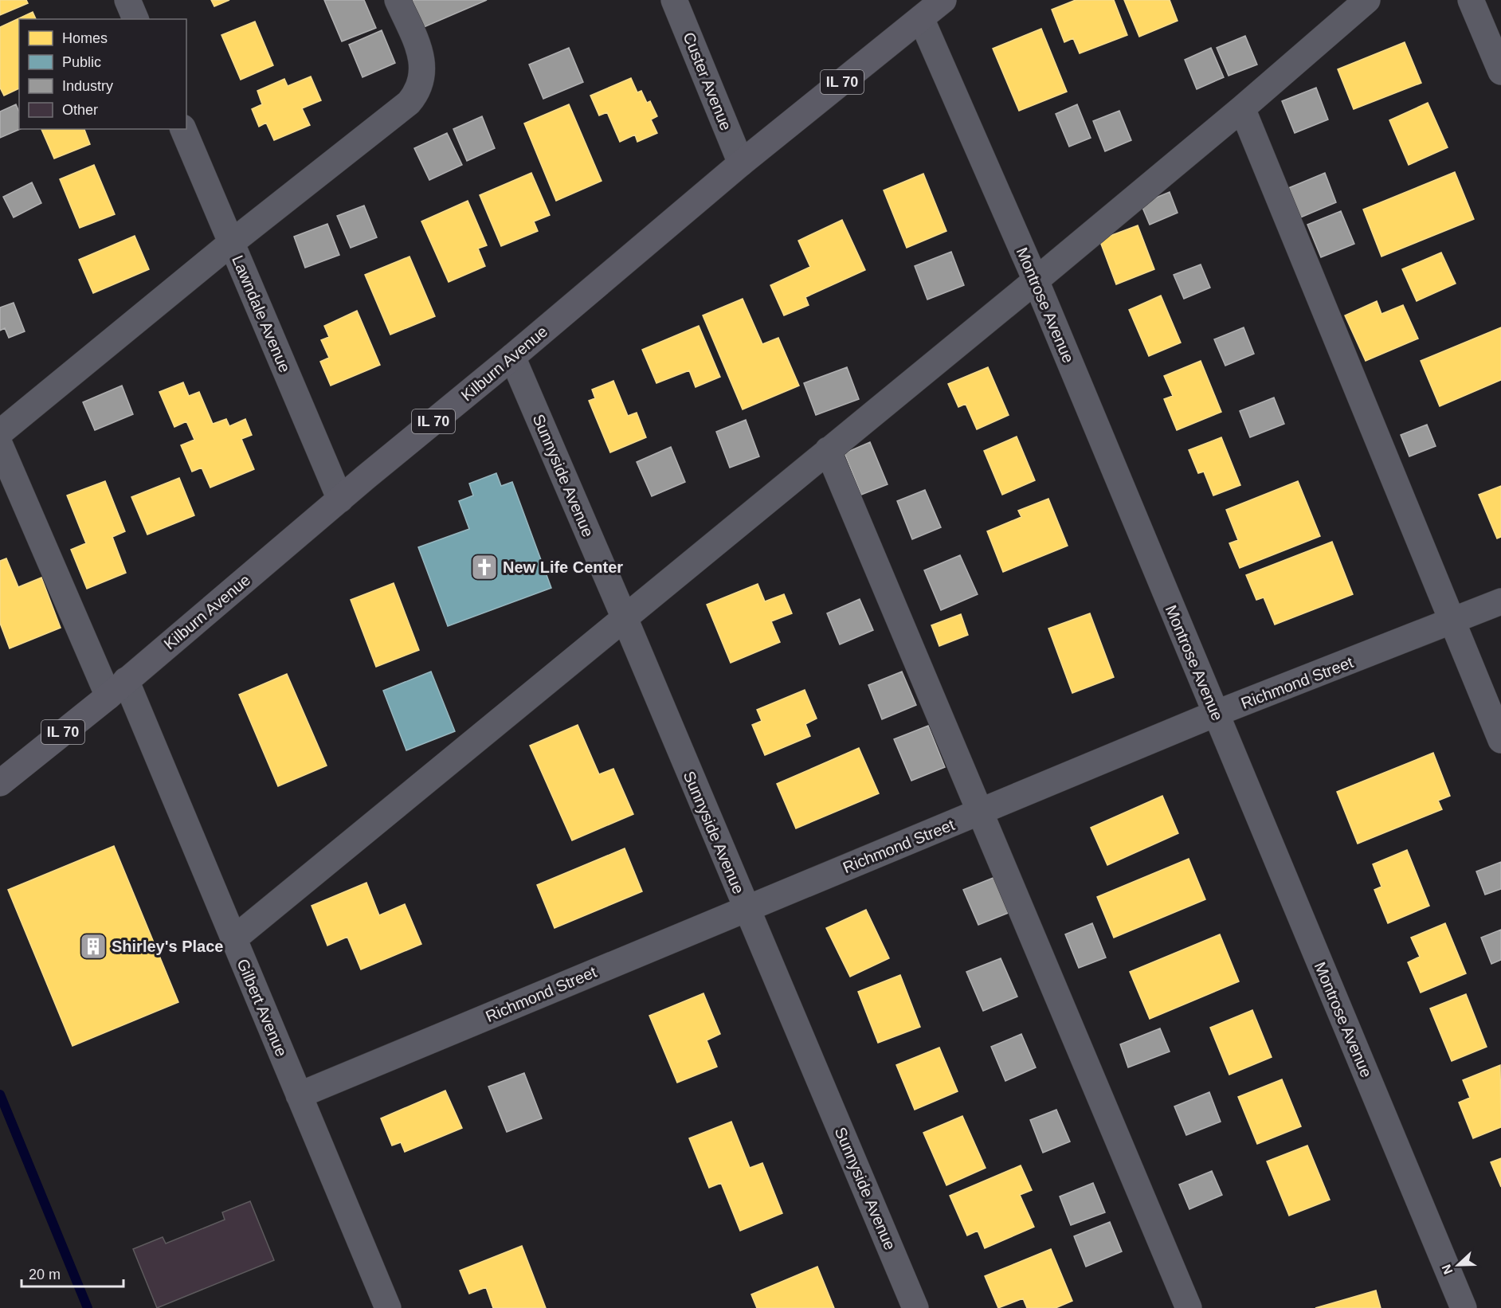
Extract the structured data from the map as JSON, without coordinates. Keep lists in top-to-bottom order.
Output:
{
  "streets": {
    "main road": ["IL 70", "Kilburn Avenue"],
    "street": [
      "Custer Avenue",
      "Montrose Avenue",
      "Lawndale Avenue",
      "Sunnyside Avenue",
      "Richmond Street",
      "Gilbert Avenue"
    ]
  },
  "crossings": [
    ["Custer Avenue", "Kilburn Avenue"],
    ["Montrose Avenue", "Kilburn Avenue"],
    ["Montrose Avenue", "Richmond Street"],
    ["Lawndale Avenue", "Kilburn Avenue"],
    ["Kilburn Avenue", "Sunnyside Avenue"],
    ["Kilburn Avenue", "Gilbert Avenue"],
    ["Sunnyside Avenue", "Richmond Street"],
    ["Richmond Street", "Gilbert Avenue"]
  ],
  "places": {
    "church": ["New Life Center"],
    "building": ["Shirley's Place"]
  },
  "legend": [
    "Homes",
    "Public",
    "Industry",
    "Other"
  ],
  "scale_bar": "20 m",
  "north": "left"
}
